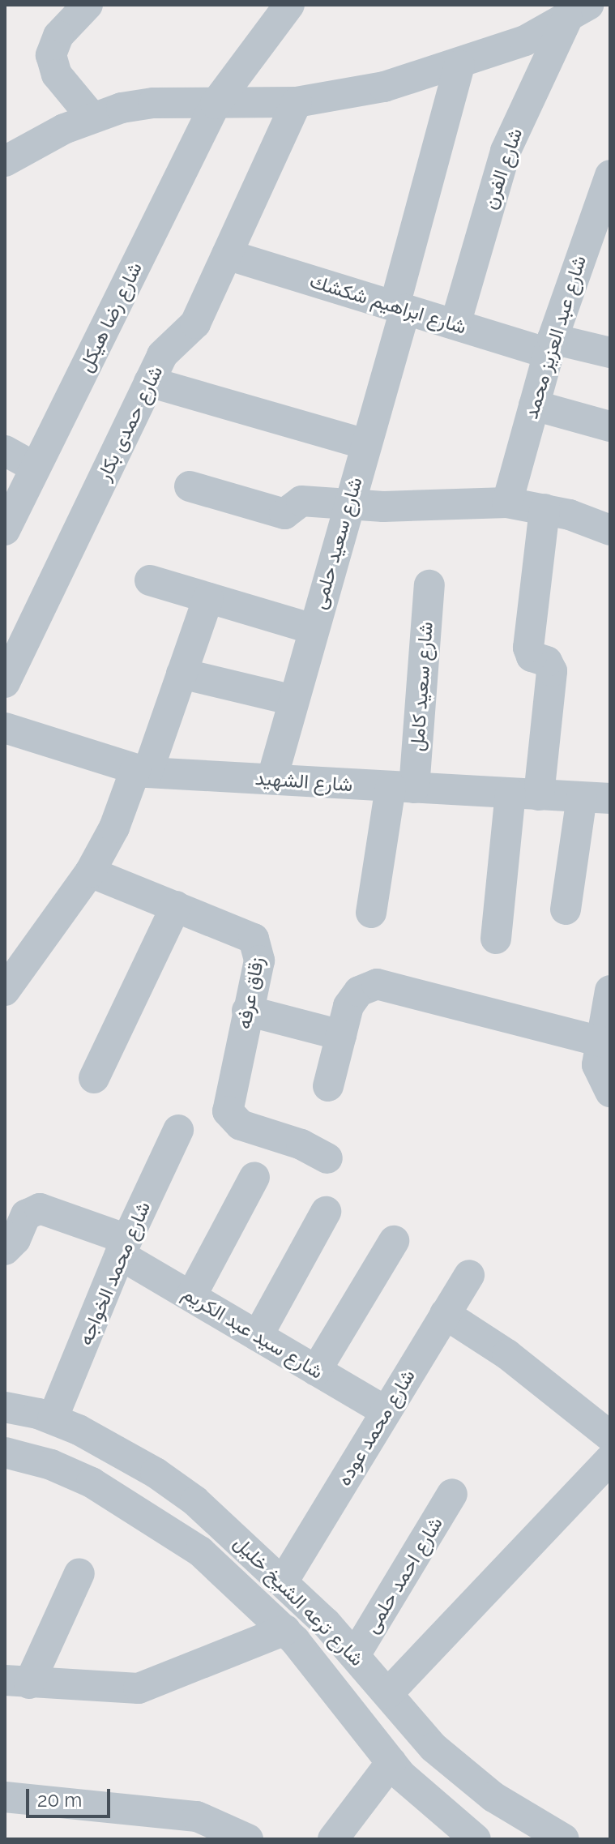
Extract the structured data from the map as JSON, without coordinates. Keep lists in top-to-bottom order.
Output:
{
  "streets": {
    "street": [
      "شارع الفرن",
      "شارع ابراهيم شكشك",
      "شارع رضا هيكل",
      "شارع عبد العزيز محمد",
      "شارع حمدى بكار",
      "شارع سعيد حلمى",
      "شارع سعيد كامل",
      "شارع الشهيد",
      "زقاق عرفه",
      "شارع محمد الخواجه",
      "شارع سيد عبد الكريم",
      "شارع محمد عوده",
      "شارع احمد حلمى",
      "شارع ترعه الشيخ خليل"
    ]
  },
  "crossings": [
    ["شارع الفرن", "شارع ابراهيم شكشك"],
    ["شارع ابراهيم شكشك", "شارع عبد العزيز محمد"],
    ["شارع ابراهيم شكشك", "شارع حمدى بكار"],
    ["شارع ابراهيم شكشك", "شارع سعيد حلمى"],
    ["شارع سعيد حلمى", "شارع الشهيد"],
    ["شارع سعيد كامل", "شارع الشهيد"],
    ["شارع محمد الخواجه", "شارع سيد عبد الكريم"],
    ["شارع محمد الخواجه", "شارع ترعه الشيخ خليل"],
    ["شارع سيد عبد الكريم", "شارع محمد عوده"],
    ["شارع محمد عوده", "شارع ترعه الشيخ خليل"],
    ["شارع احمد حلمى", "شارع ترعه الشيخ خليل"]
  ],
  "scale_bar": "20 m"
}
